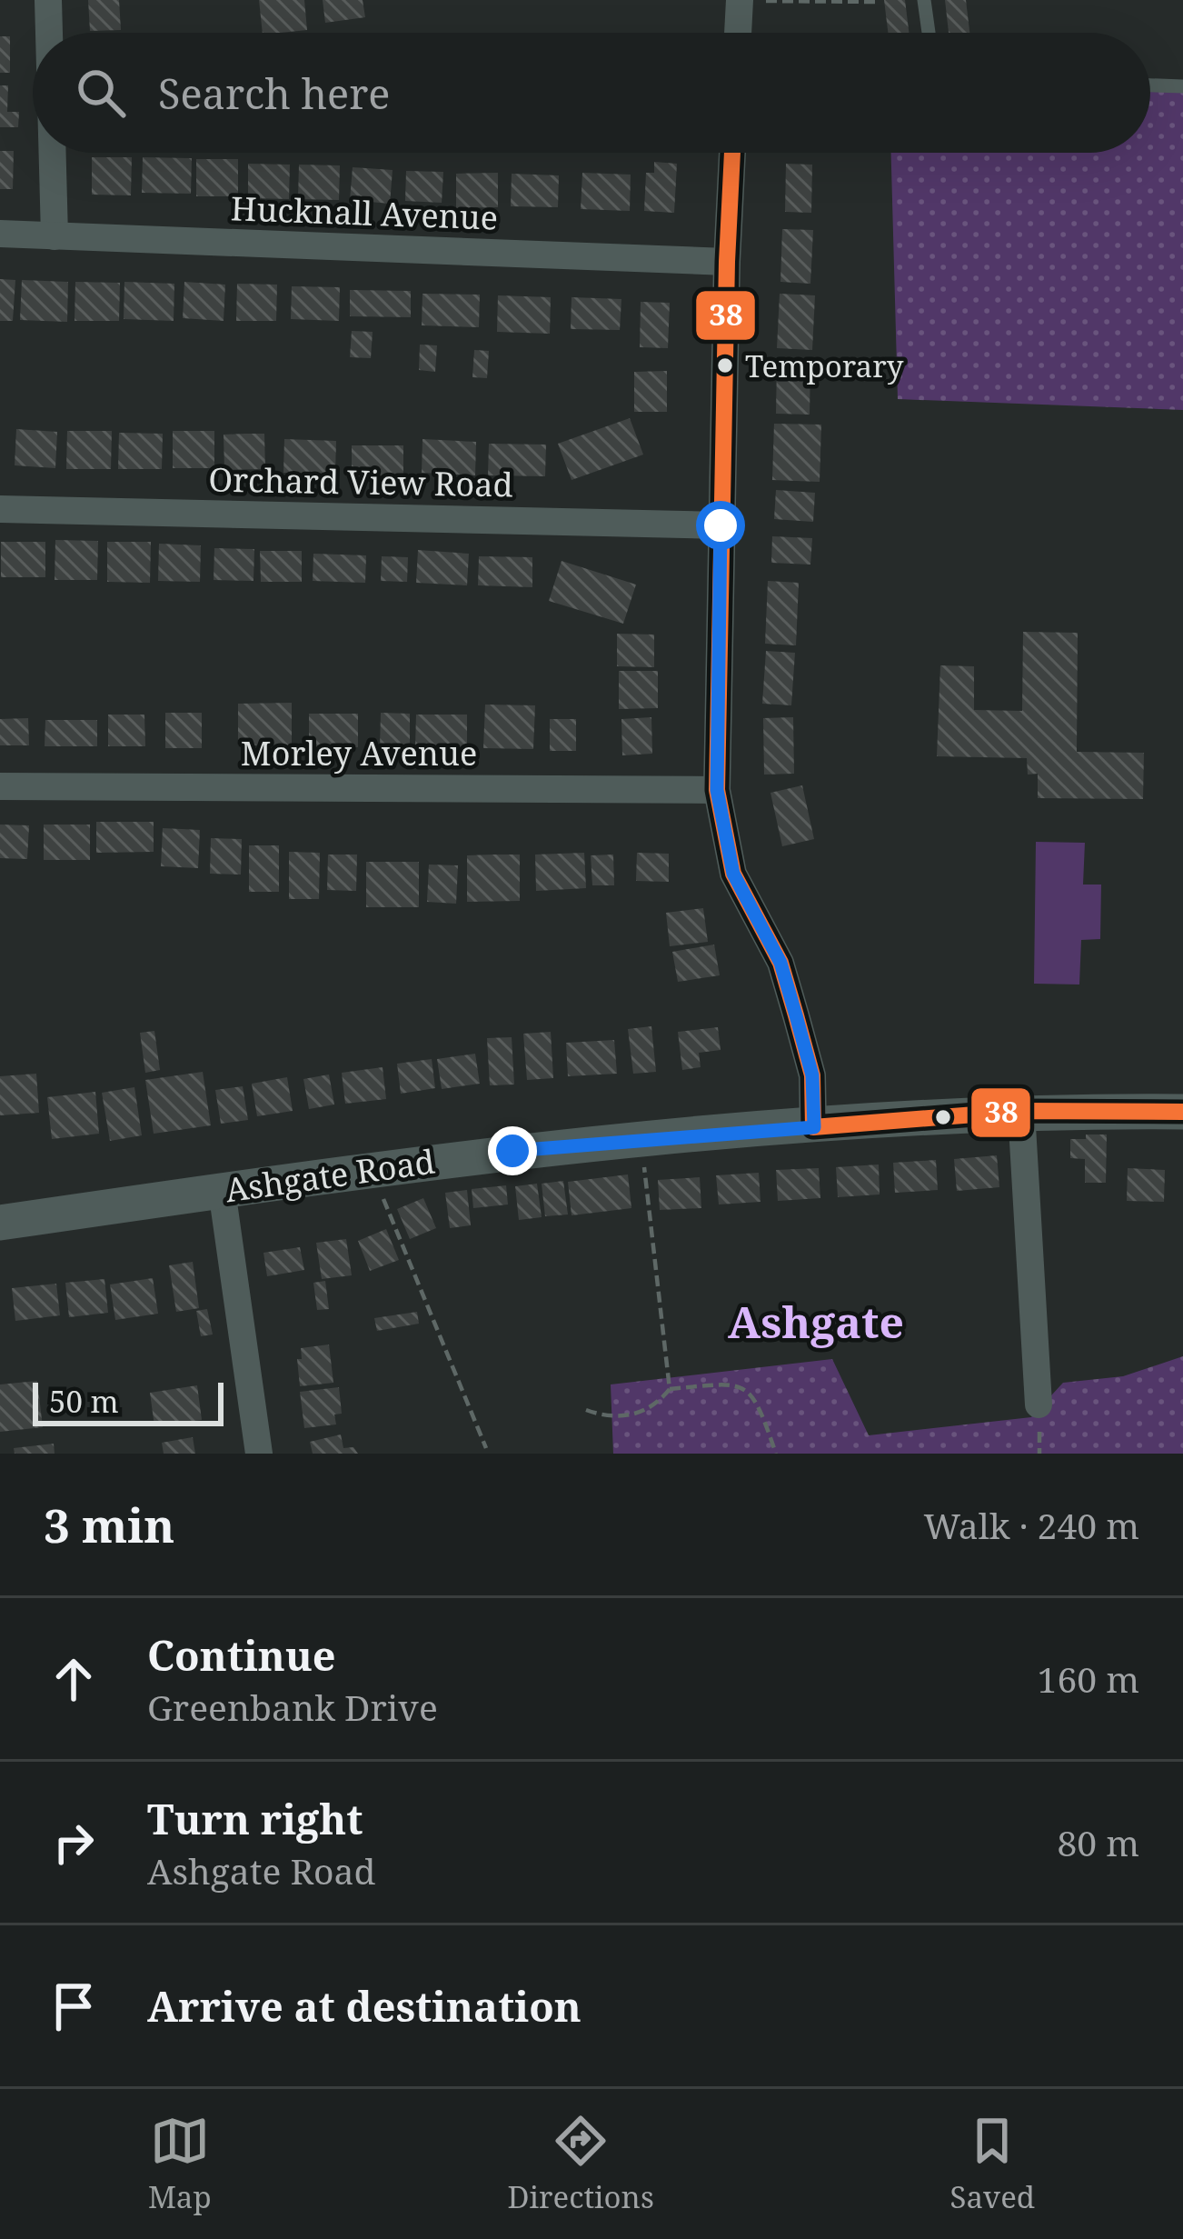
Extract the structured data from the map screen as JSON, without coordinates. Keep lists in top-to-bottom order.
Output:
{
  "streets": {
    "street": [
      "Hucknall Avenue",
      "Orchard View Road",
      "Morley Avenue",
      "Ashgate Road"
    ]
  },
  "districts": ["Ashgate"],
  "places": ["Temporary"],
  "lines": ["transit line 38"],
  "scale_bar": "50 m",
  "page": {
    "search": "Search here",
    "scale": "50 m",
    "heading": ["3 min", "Walk · 240 m"],
    "list": [
      ["Continue", "Greenbank Drive", "160 m"],
      ["Turn right", "Ashgate Road", "80 m"],
      "Arrive at destination"
    ],
    "nav": ["Map", "Directions", "Saved"]
  }
}
